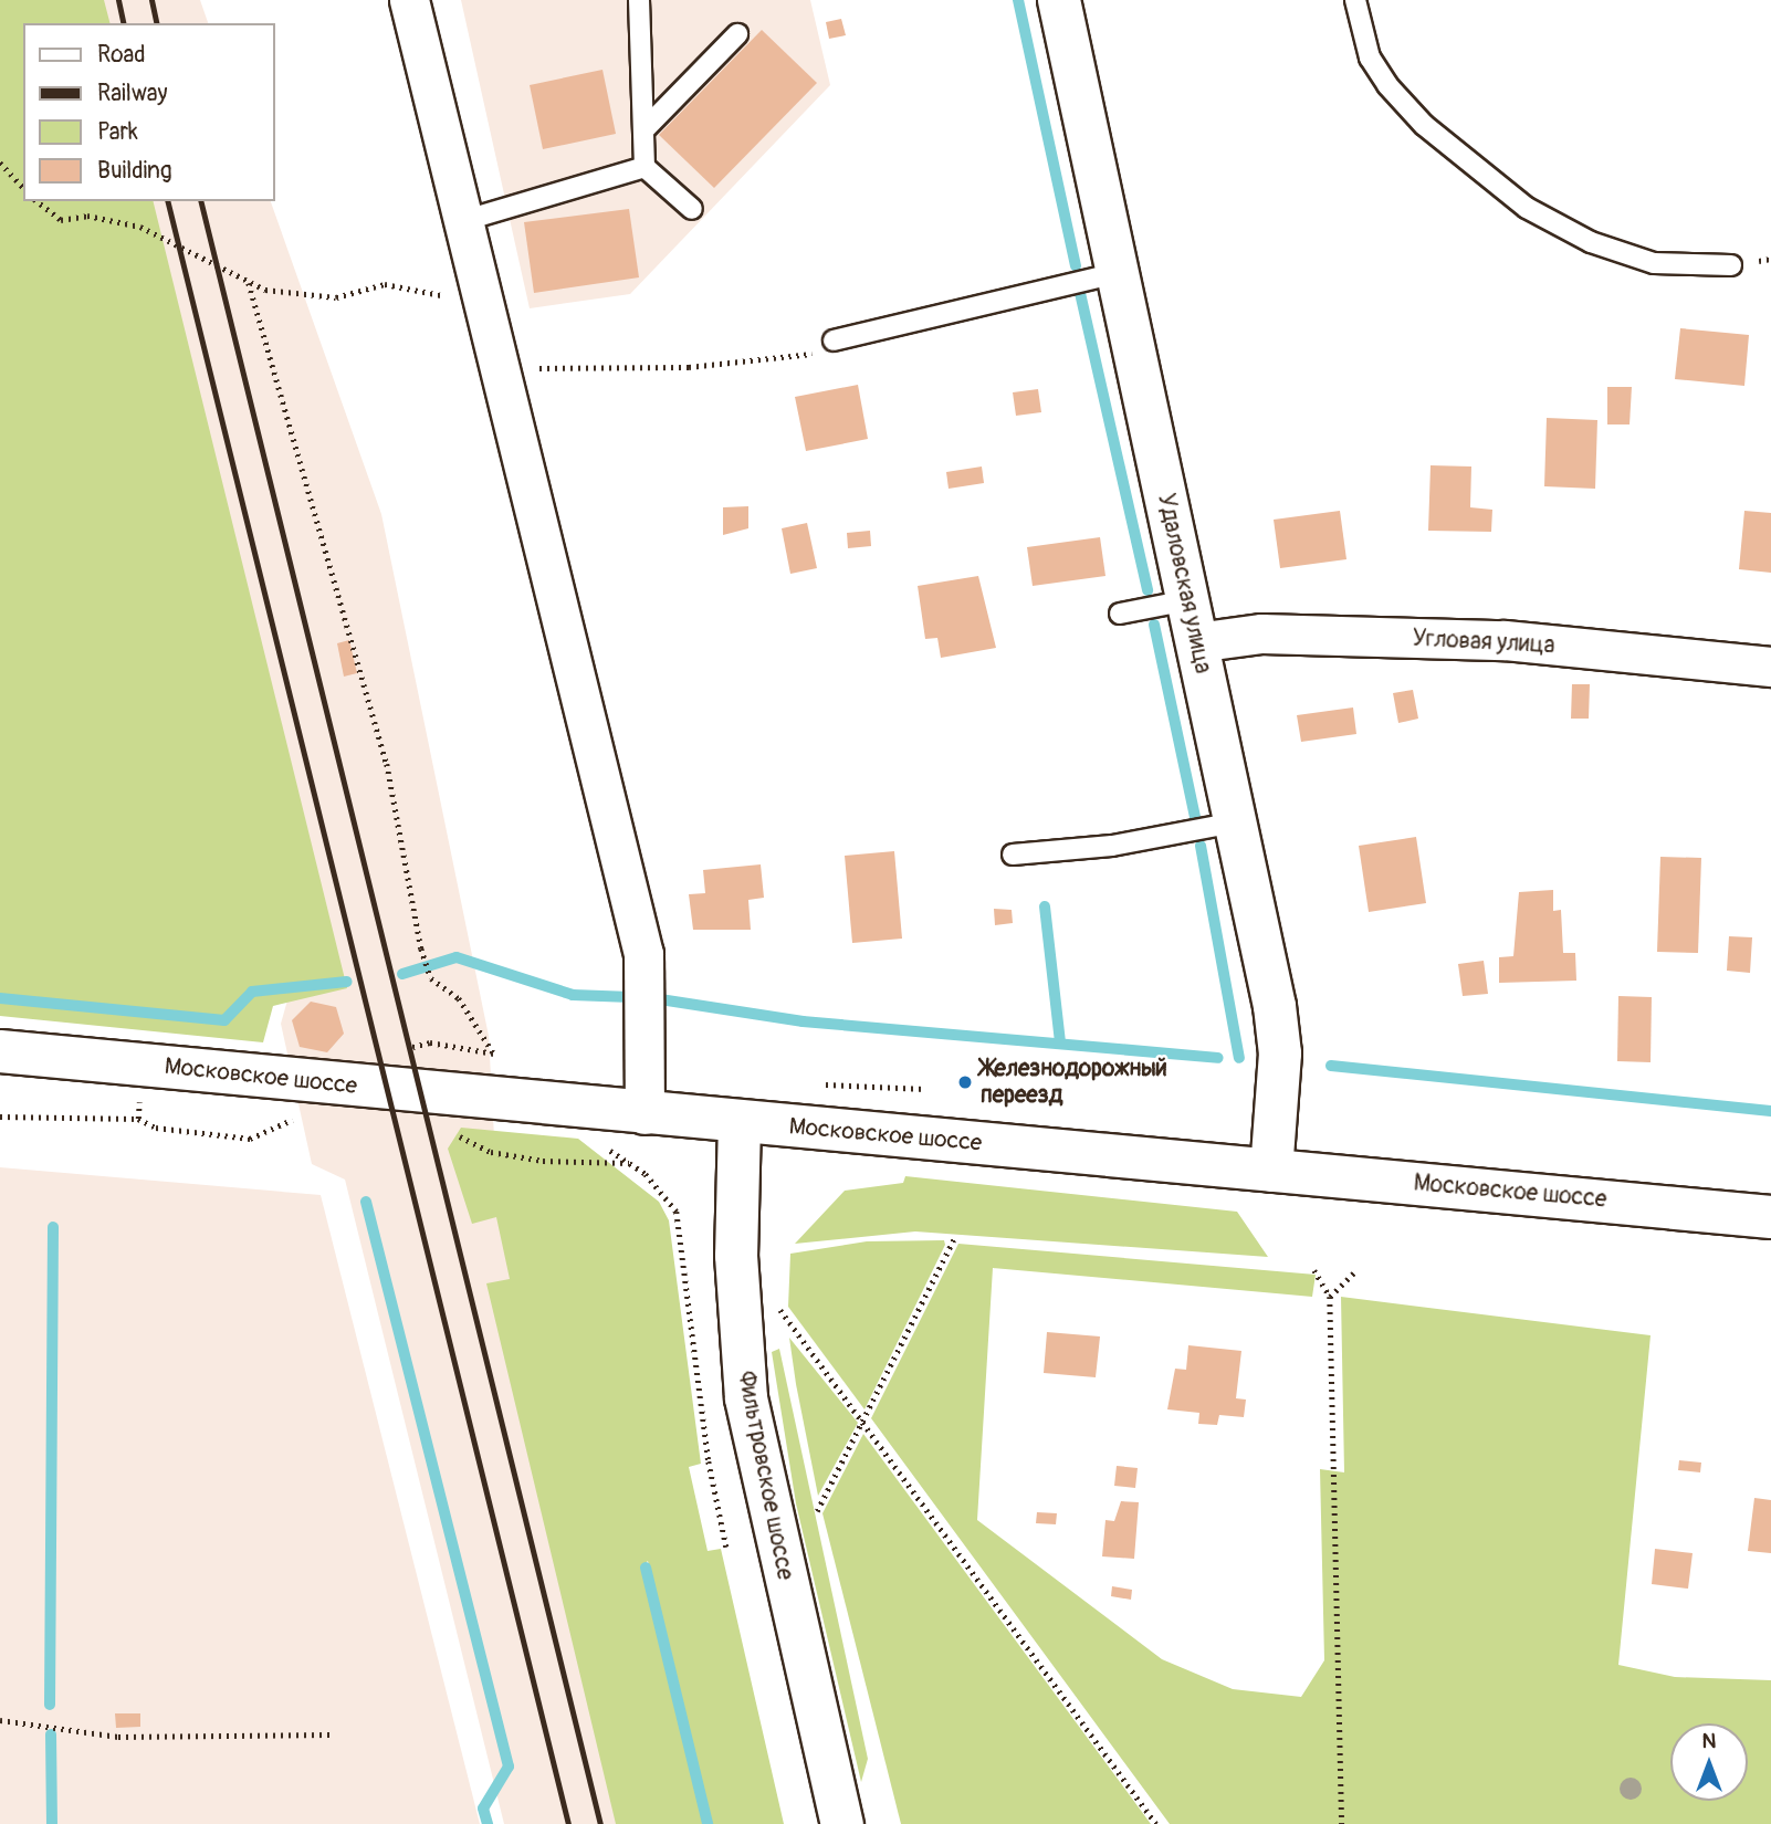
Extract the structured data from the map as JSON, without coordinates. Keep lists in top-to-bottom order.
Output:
{
  "streets": {
    "main road": ["Удаловская улица", "Московское шоссе", "Фильтровское шоссе"],
    "street": ["Угловая улица"]
  },
  "crossings": [
    ["Удаловская улица", "Угловая улица"],
    ["Удаловская улица", "Московское шоссе"],
    ["Московское шоссе", "Фильтровское шоссе"]
  ],
  "places": ["Железнодорожный переезд"],
  "legend": [
    "Road",
    "Railway",
    "Park",
    "Building"
  ],
  "north": "top"
}
